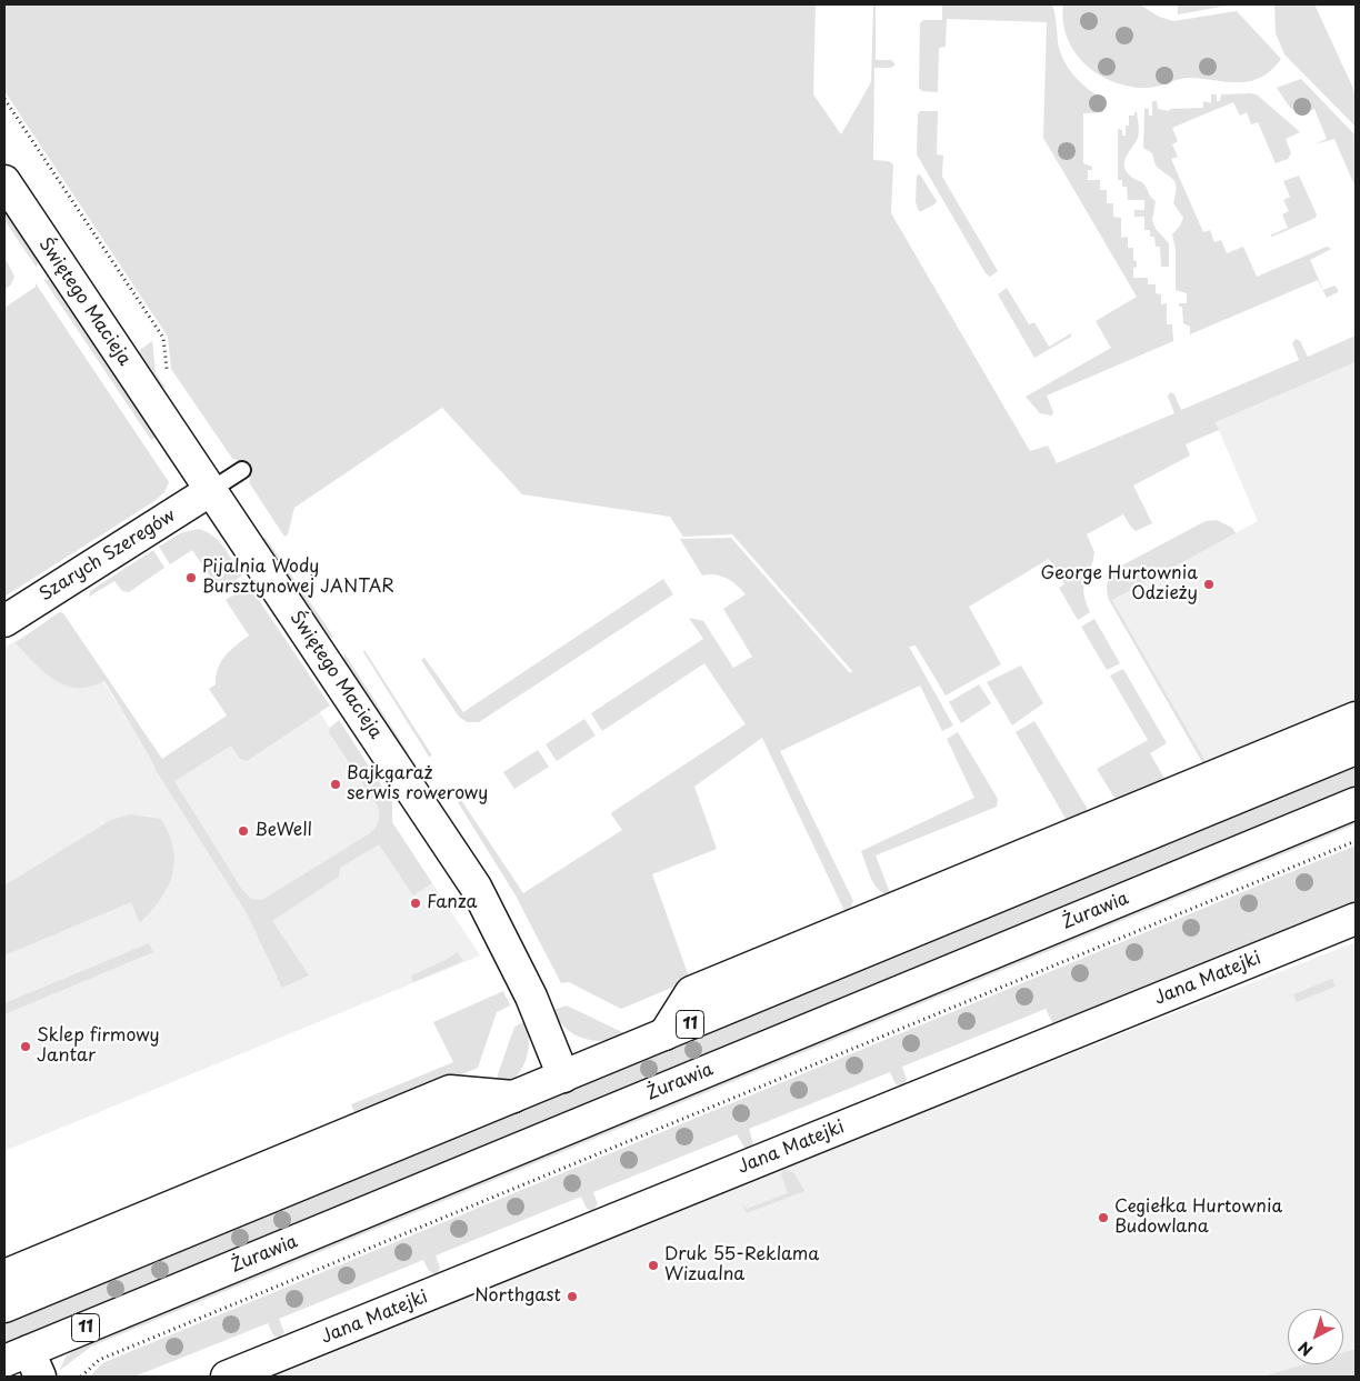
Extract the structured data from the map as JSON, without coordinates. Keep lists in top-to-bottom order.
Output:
{
  "streets": {
    "street": [
      "Świętego Macieja",
      "Szarych Szeregów",
      "Żurawia",
      "Jana Matejki",
      "11"
    ]
  },
  "crossings": [
    ["Świętego Macieja", "Szarych Szeregów"],
    ["Świętego Macieja", "11"]
  ],
  "places": [
    "Pijalnia Wody Bursztynowej JANTAR",
    "George Hurtownia Odzieży",
    "Bajkgaraż serwis rowerowy",
    "BeWell",
    "Fanza",
    "Sklep firmowy Jantar",
    "Cegiełka Hurtownia Budowlana",
    "Druk 55-Reklama Wizualna",
    "Northgast"
  ],
  "north": "bottom left"
}
